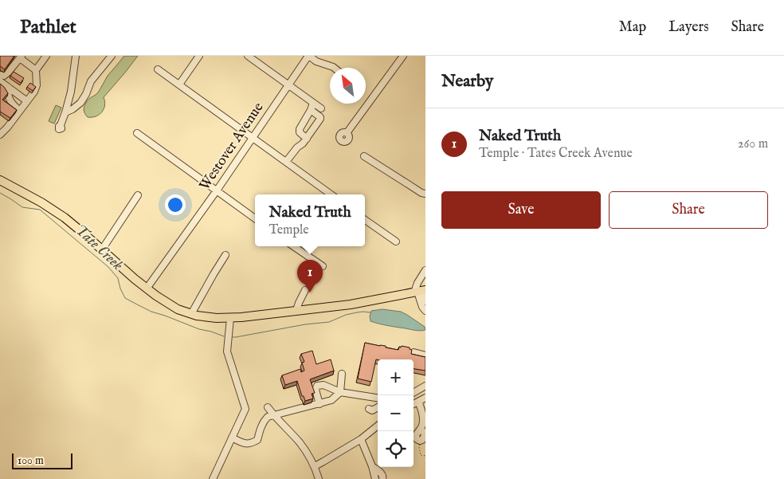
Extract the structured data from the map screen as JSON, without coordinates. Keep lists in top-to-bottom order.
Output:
{
  "streets": {
    "street": ["Westover Avenue"]
  },
  "water": ["Tate Creek"],
  "scale_bar": "100 m",
  "north": "top left",
  "page": {
    "header": "Pathlet",
    "nav": ["Map", "Layers", "Share"],
    "heading": "Nearby",
    "list": [
      {
        "mark": "1",
        "name": "Naked Truth",
        "note": "Temple · Tates Creek Avenue",
        "value": "260 m"
      }
    ],
    "buttons": ["Save", "Share"],
    "popup": ["Naked Truth", "Temple"],
    "pins": "1",
    "map_buttons": ["+", "−"],
    "scale": "100 m"
  }
}
